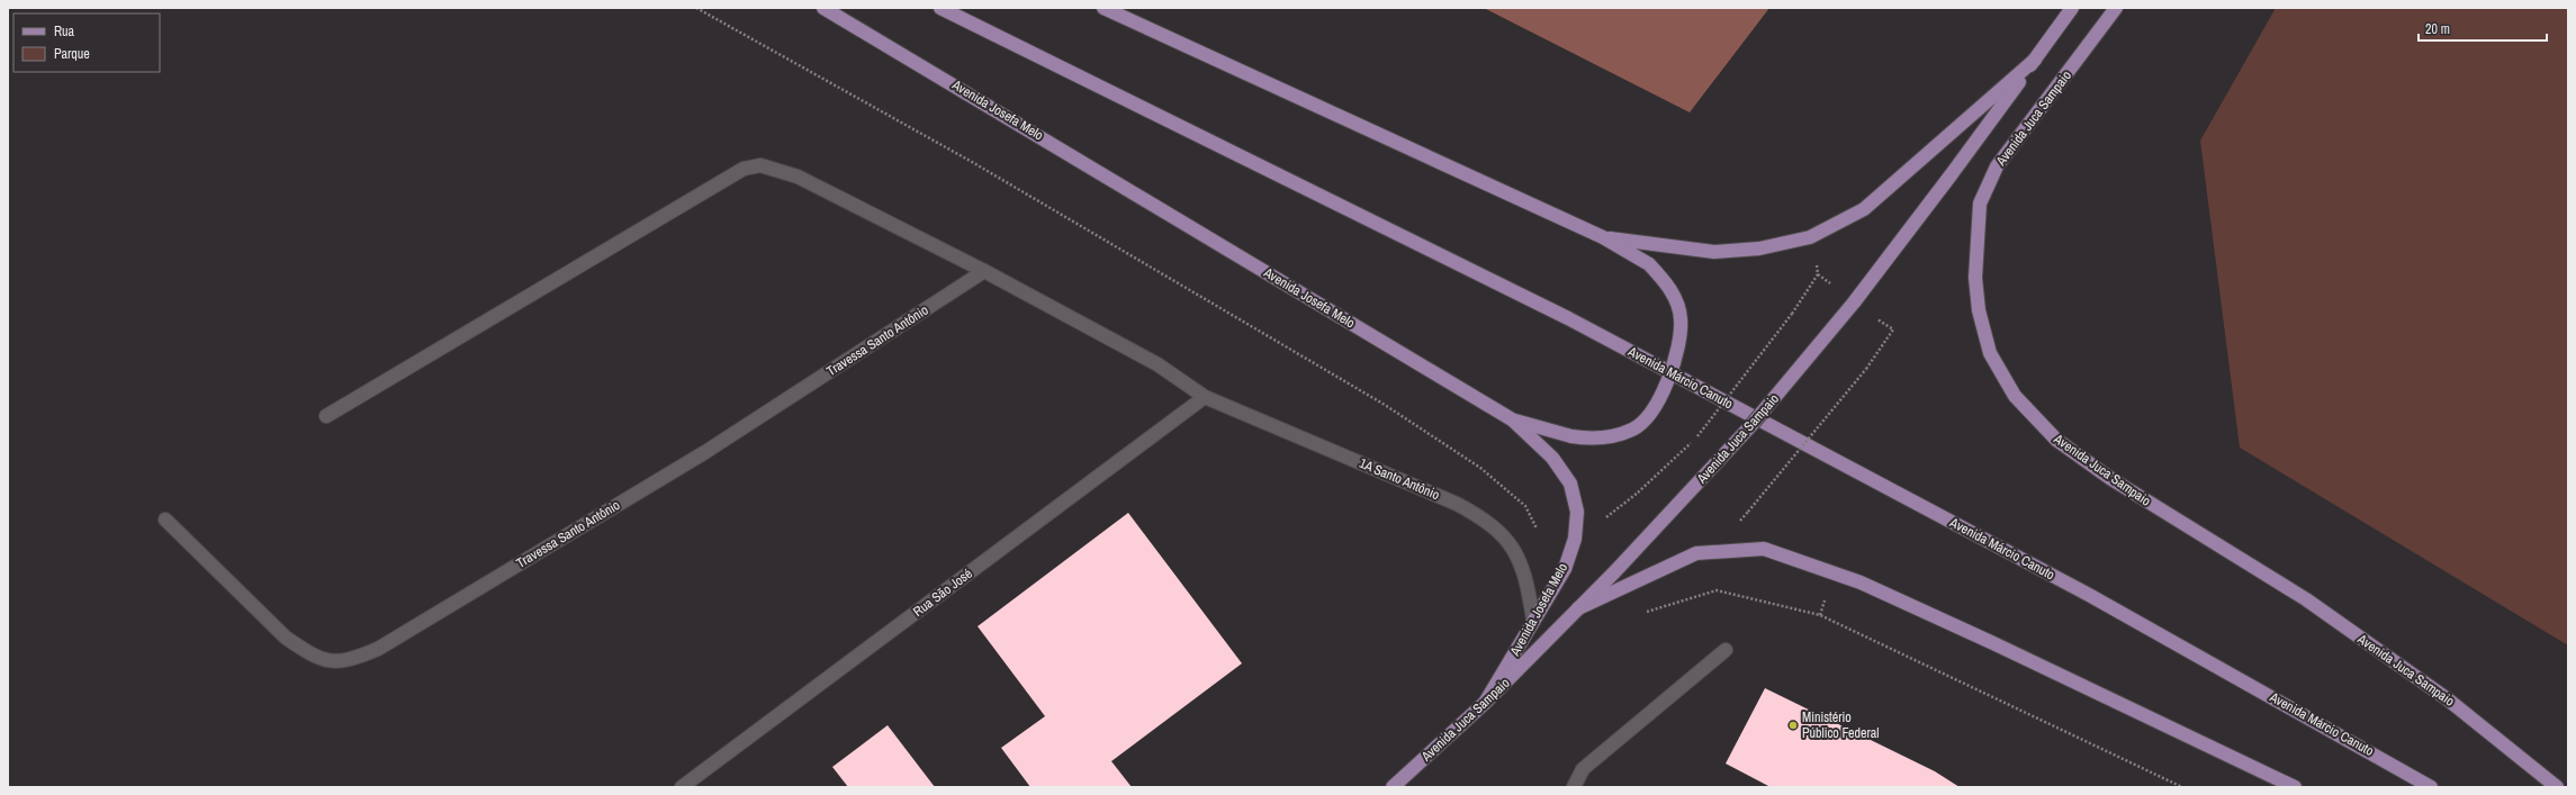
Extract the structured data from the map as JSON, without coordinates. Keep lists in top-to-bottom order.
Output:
{
  "streets": {
    "main road": ["Avenida Josefa Melo", "Avenida Juca Sampaio", "Avenida Márcio Canuto"],
    "street": ["Travessa Santo Antônio", "1A Santo Antônio", "Rua São José"]
  },
  "crossings": [
    ["Avenida Josefa Melo", "Avenida Juca Sampaio"],
    ["Avenida Josefa Melo", "1A Santo Antônio"],
    ["Travessa Santo Antônio", "1A Santo Antônio"],
    ["1A Santo Antônio", "Rua São José"]
  ],
  "places": ["Ministério Público Federal"],
  "legend": ["Rua", "Parque"],
  "scale_bar": "20 m"
}
